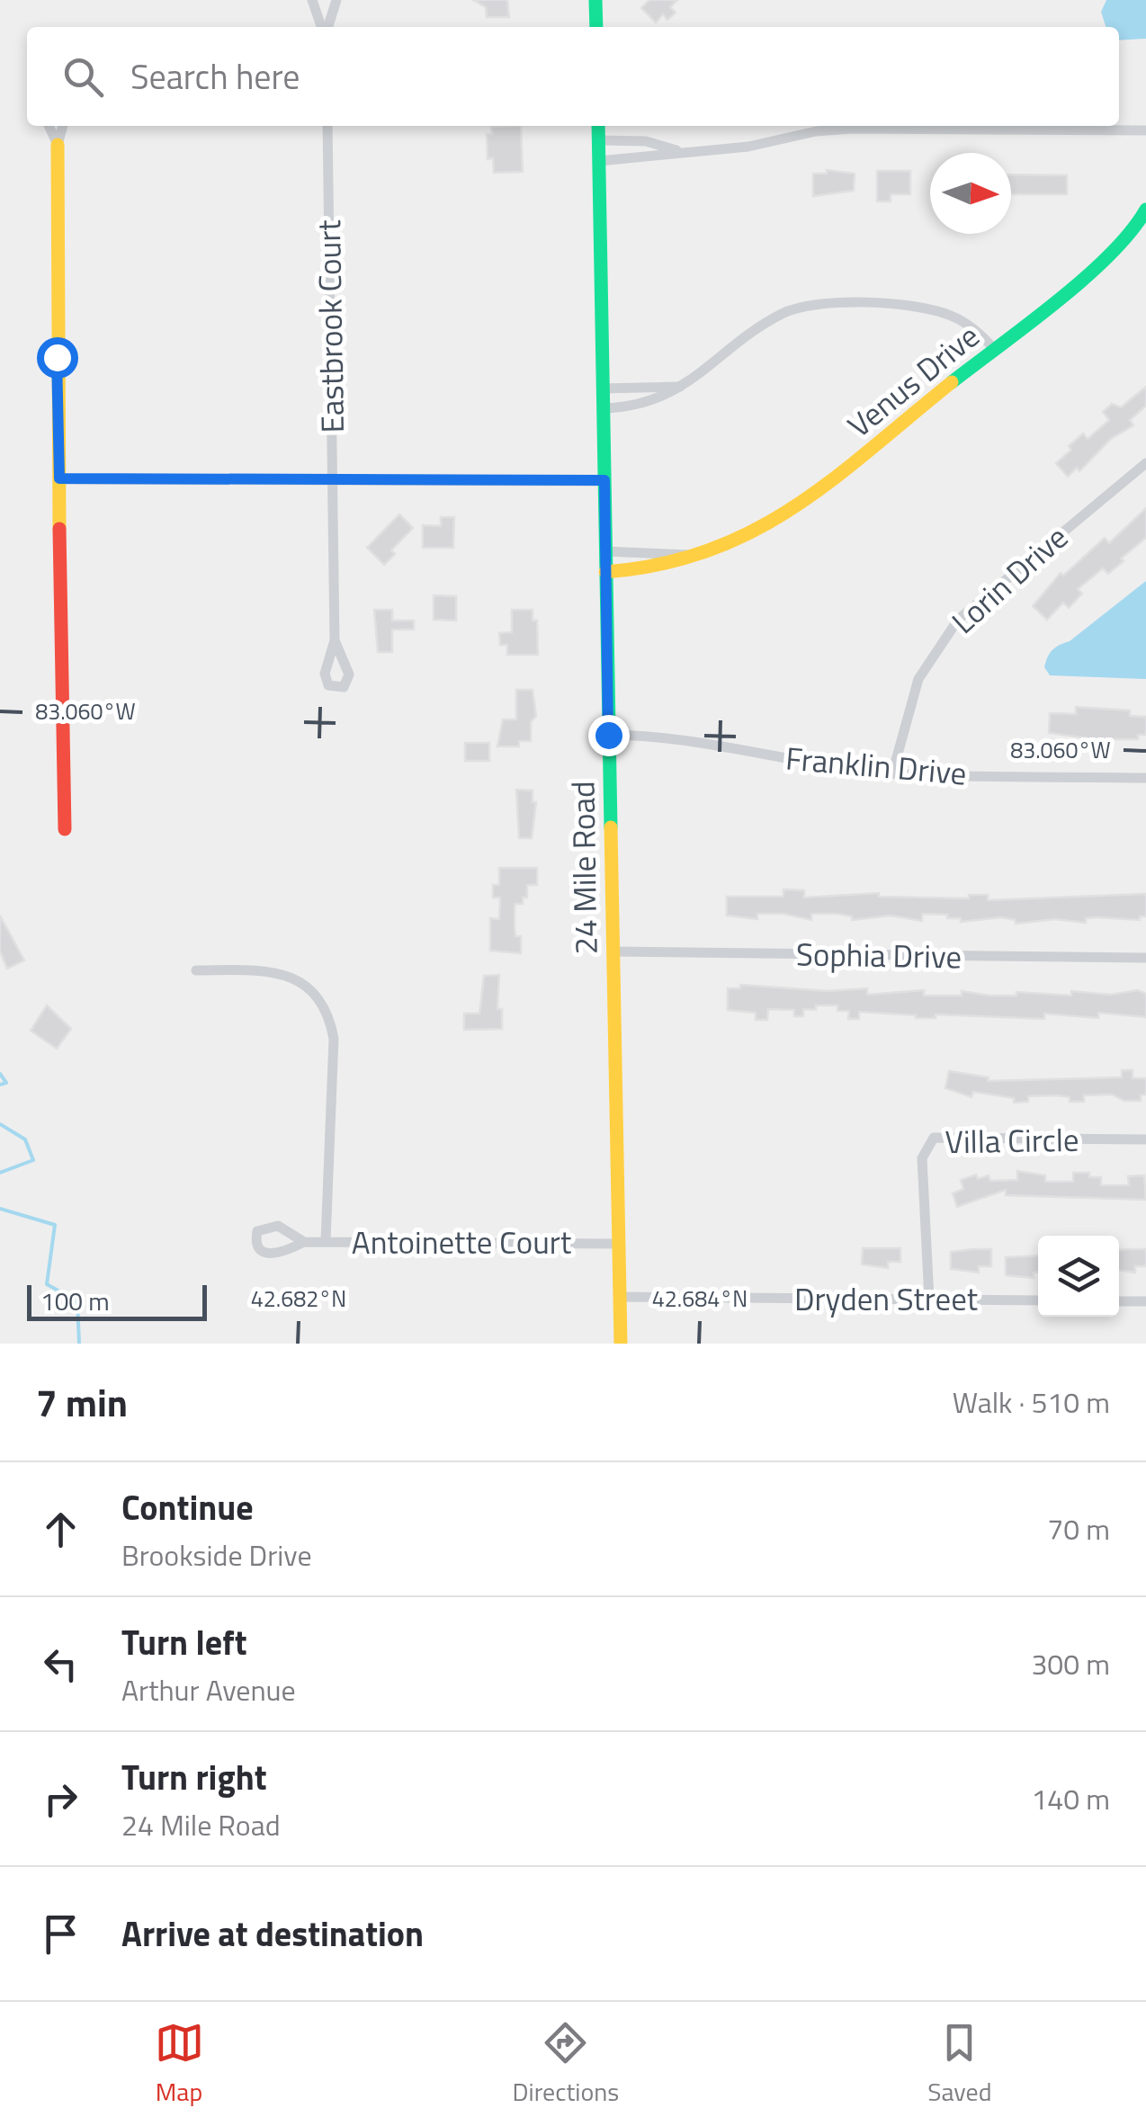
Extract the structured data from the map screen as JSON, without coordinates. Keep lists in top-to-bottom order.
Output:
{
  "streets": {
    "street": [
      "Eastbrook Court",
      "Venus Drive",
      "Lorin Drive",
      "Franklin Drive",
      "24 Mile Road",
      "Sophia Drive",
      "Villa Circle",
      "Antoinette Court",
      "Dryden Street"
    ]
  },
  "crossings": [
    ["Venus Drive", "24 Mile Road"],
    ["Lorin Drive", "Franklin Drive"],
    ["Franklin Drive", "24 Mile Road"],
    ["24 Mile Road", "Sophia Drive"],
    ["24 Mile Road", "Antoinette Court"],
    ["24 Mile Road", "Dryden Street"],
    ["Villa Circle", "Dryden Street"]
  ],
  "scale_bar": "100 m",
  "north": "right",
  "page": {
    "search": "Search here",
    "scale": "100 m",
    "heading": ["7 min", "Walk · 510 m"],
    "list": [
      ["Continue", "Brookside Drive", "70 m"],
      ["Turn left", "Arthur Avenue", "300 m"],
      ["Turn right", "24 Mile Road", "140 m"],
      "Arrive at destination"
    ],
    "nav": ["Map", "Directions", "Saved"]
  },
  "coordinates": ["83.060°W", "42.682°N", "42.684°N"]
}
